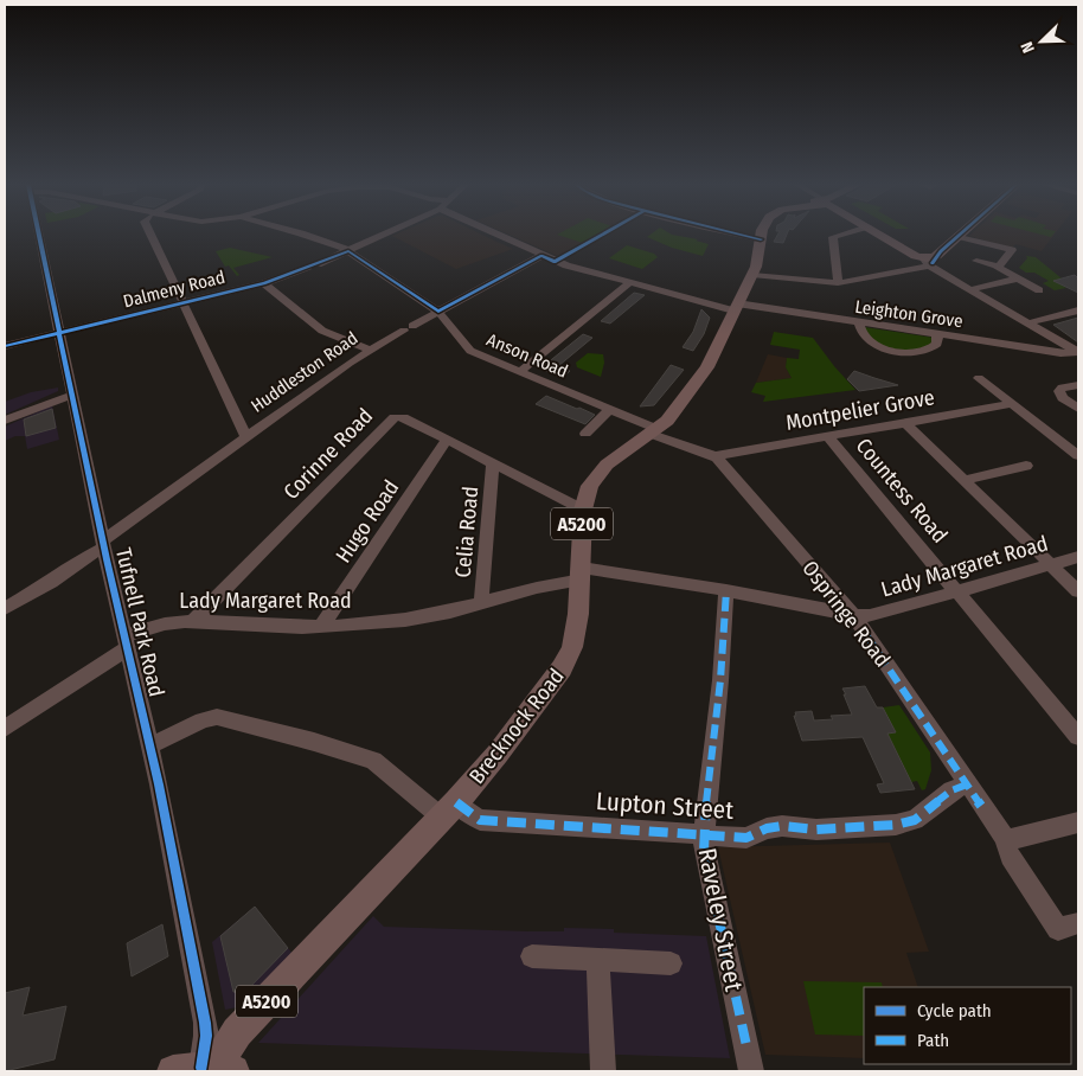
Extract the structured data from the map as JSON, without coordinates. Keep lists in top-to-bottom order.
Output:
{
  "streets": {
    "main road": ["A5200", "Brecknock Road"],
    "street": [
      "Dalmeny Road",
      "Leighton Grove",
      "Anson Road",
      "Huddleston Road",
      "Montpelier Grove",
      "Corinne Road",
      "Countess Road",
      "Hugo Road",
      "Celia Road",
      "Lady Margaret Road",
      "Ospringe Road",
      "Tufnell Park Road",
      "Lupton Street",
      "Raveley Street"
    ]
  },
  "crossings": [
    ["Dalmeny Road", "Anson Road"],
    ["Dalmeny Road", "Tufnell Park Road"],
    ["Leighton Grove", "Huddleston Road"],
    ["Leighton Grove", "Brecknock Road"],
    ["Anson Road", "Huddleston Road"],
    ["Anson Road", "Brecknock Road"],
    ["Huddleston Road", "Tufnell Park Road"],
    ["Montpelier Grove", "Countess Road"],
    ["Montpelier Grove", "Ospringe Road"],
    ["Corinne Road", "Hugo Road"],
    ["Corinne Road", "Celia Road"],
    ["Corinne Road", "Lady Margaret Road"],
    ["Corinne Road", "Brecknock Road"],
    ["Countess Road", "Lady Margaret Road"],
    ["Hugo Road", "Lady Margaret Road"],
    ["Celia Road", "Lady Margaret Road"],
    ["Lady Margaret Road", "Ospringe Road"],
    ["Lady Margaret Road", "Tufnell Park Road"],
    ["Lady Margaret Road", "Brecknock Road"],
    ["Lady Margaret Road", "Raveley Street"],
    ["Ospringe Road", "Lupton Street"],
    ["Tufnell Park Road", "Brecknock Road"],
    ["Brecknock Road", "Lupton Street"],
    ["Lupton Street", "Raveley Street"]
  ],
  "legend": ["Cycle path", "Path"],
  "north": "bottom left"
}
